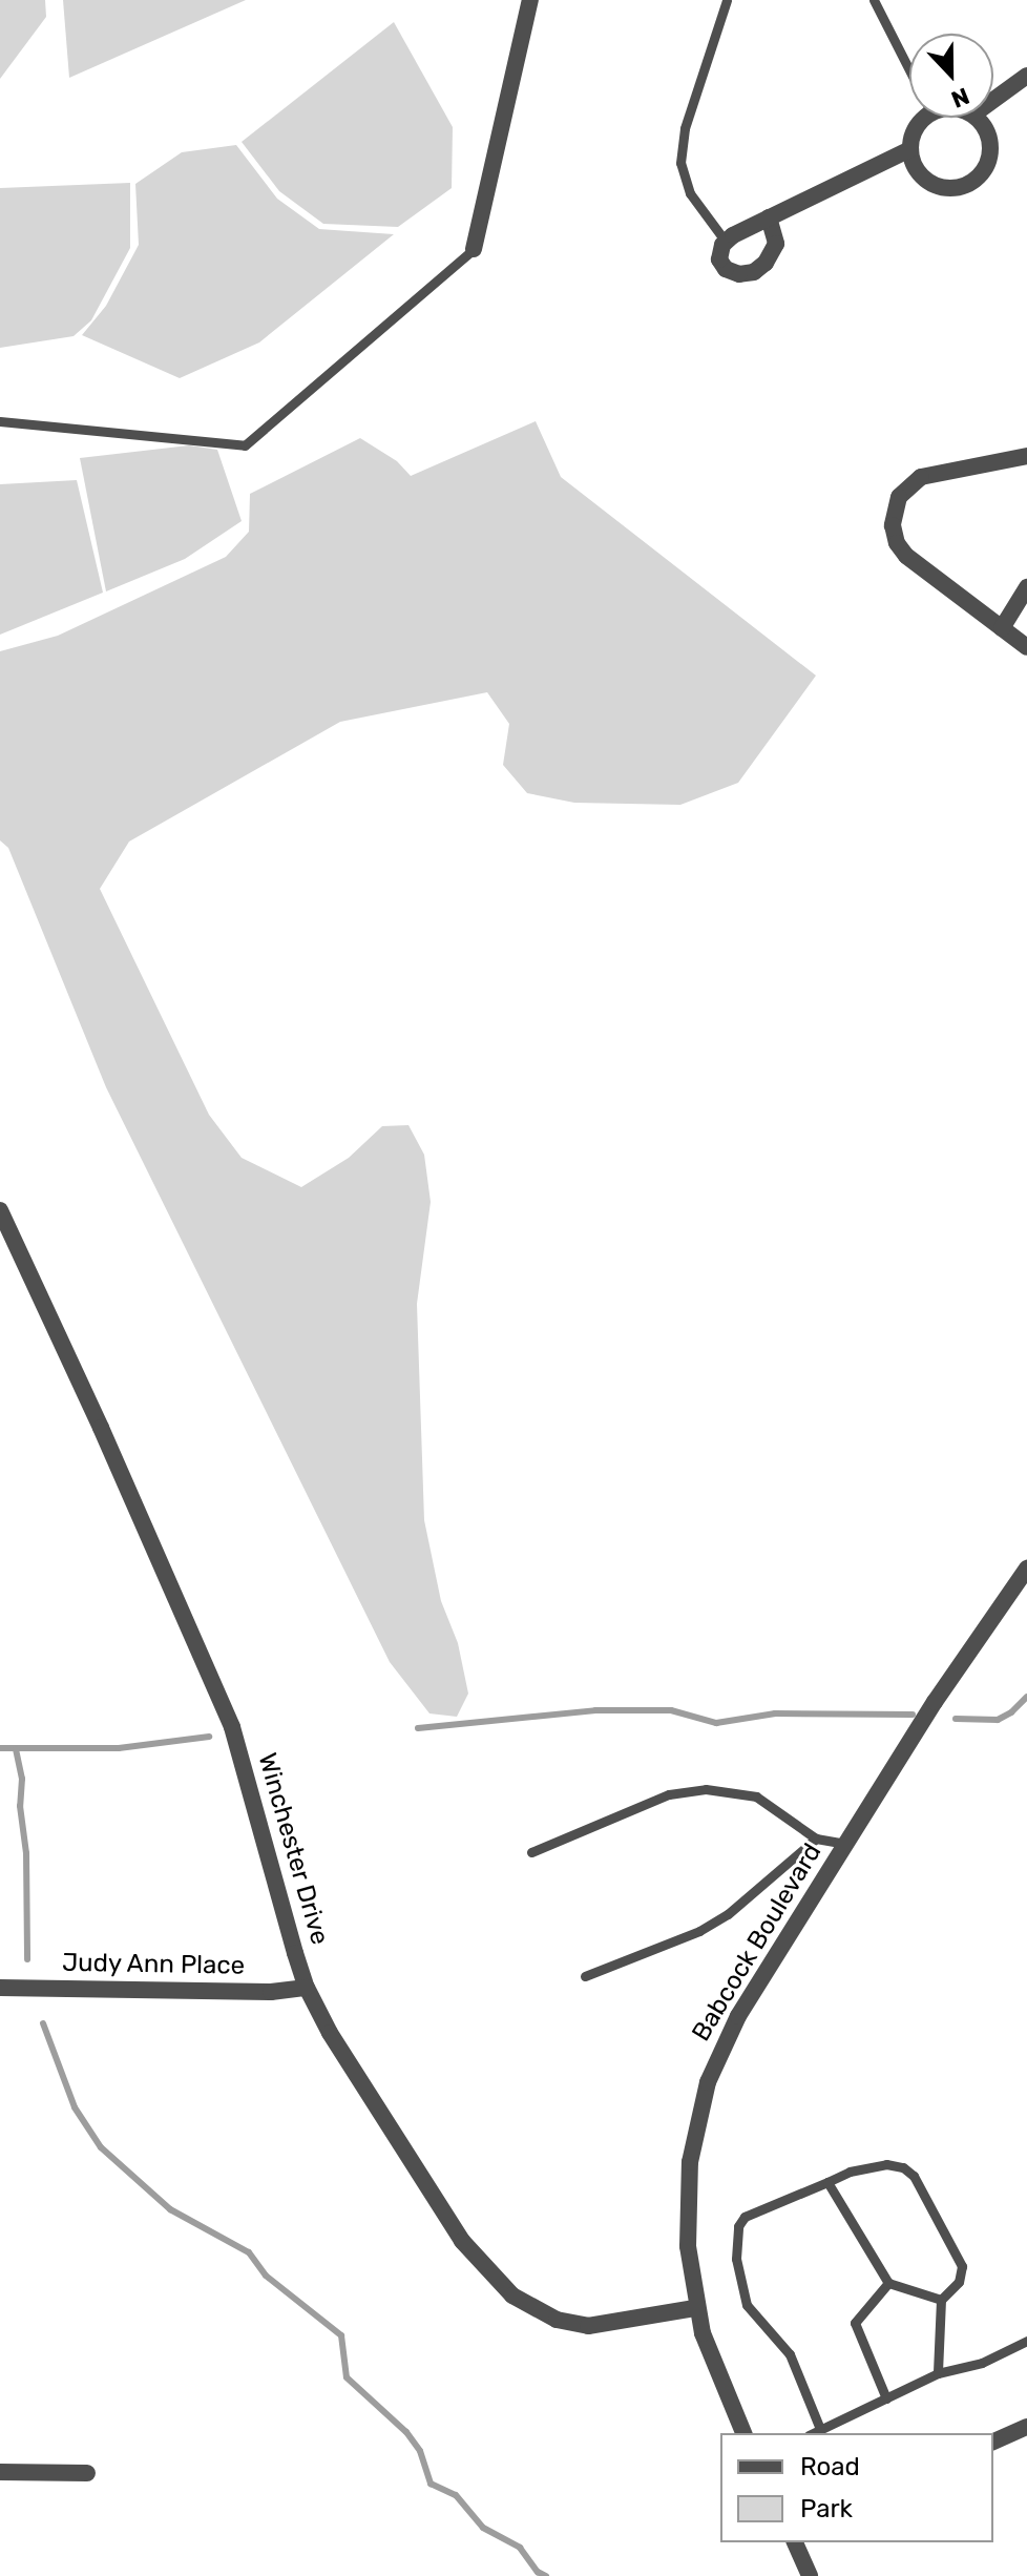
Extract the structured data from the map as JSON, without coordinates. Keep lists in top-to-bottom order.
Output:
{
  "streets": {
    "street": ["Winchester Drive", "Babcock Boulevard", "Judy Ann Place"]
  },
  "crossings": [
    ["Winchester Drive", "Babcock Boulevard"],
    ["Winchester Drive", "Judy Ann Place"]
  ],
  "legend": ["Road", "Park"],
  "north": "bottom"
}
